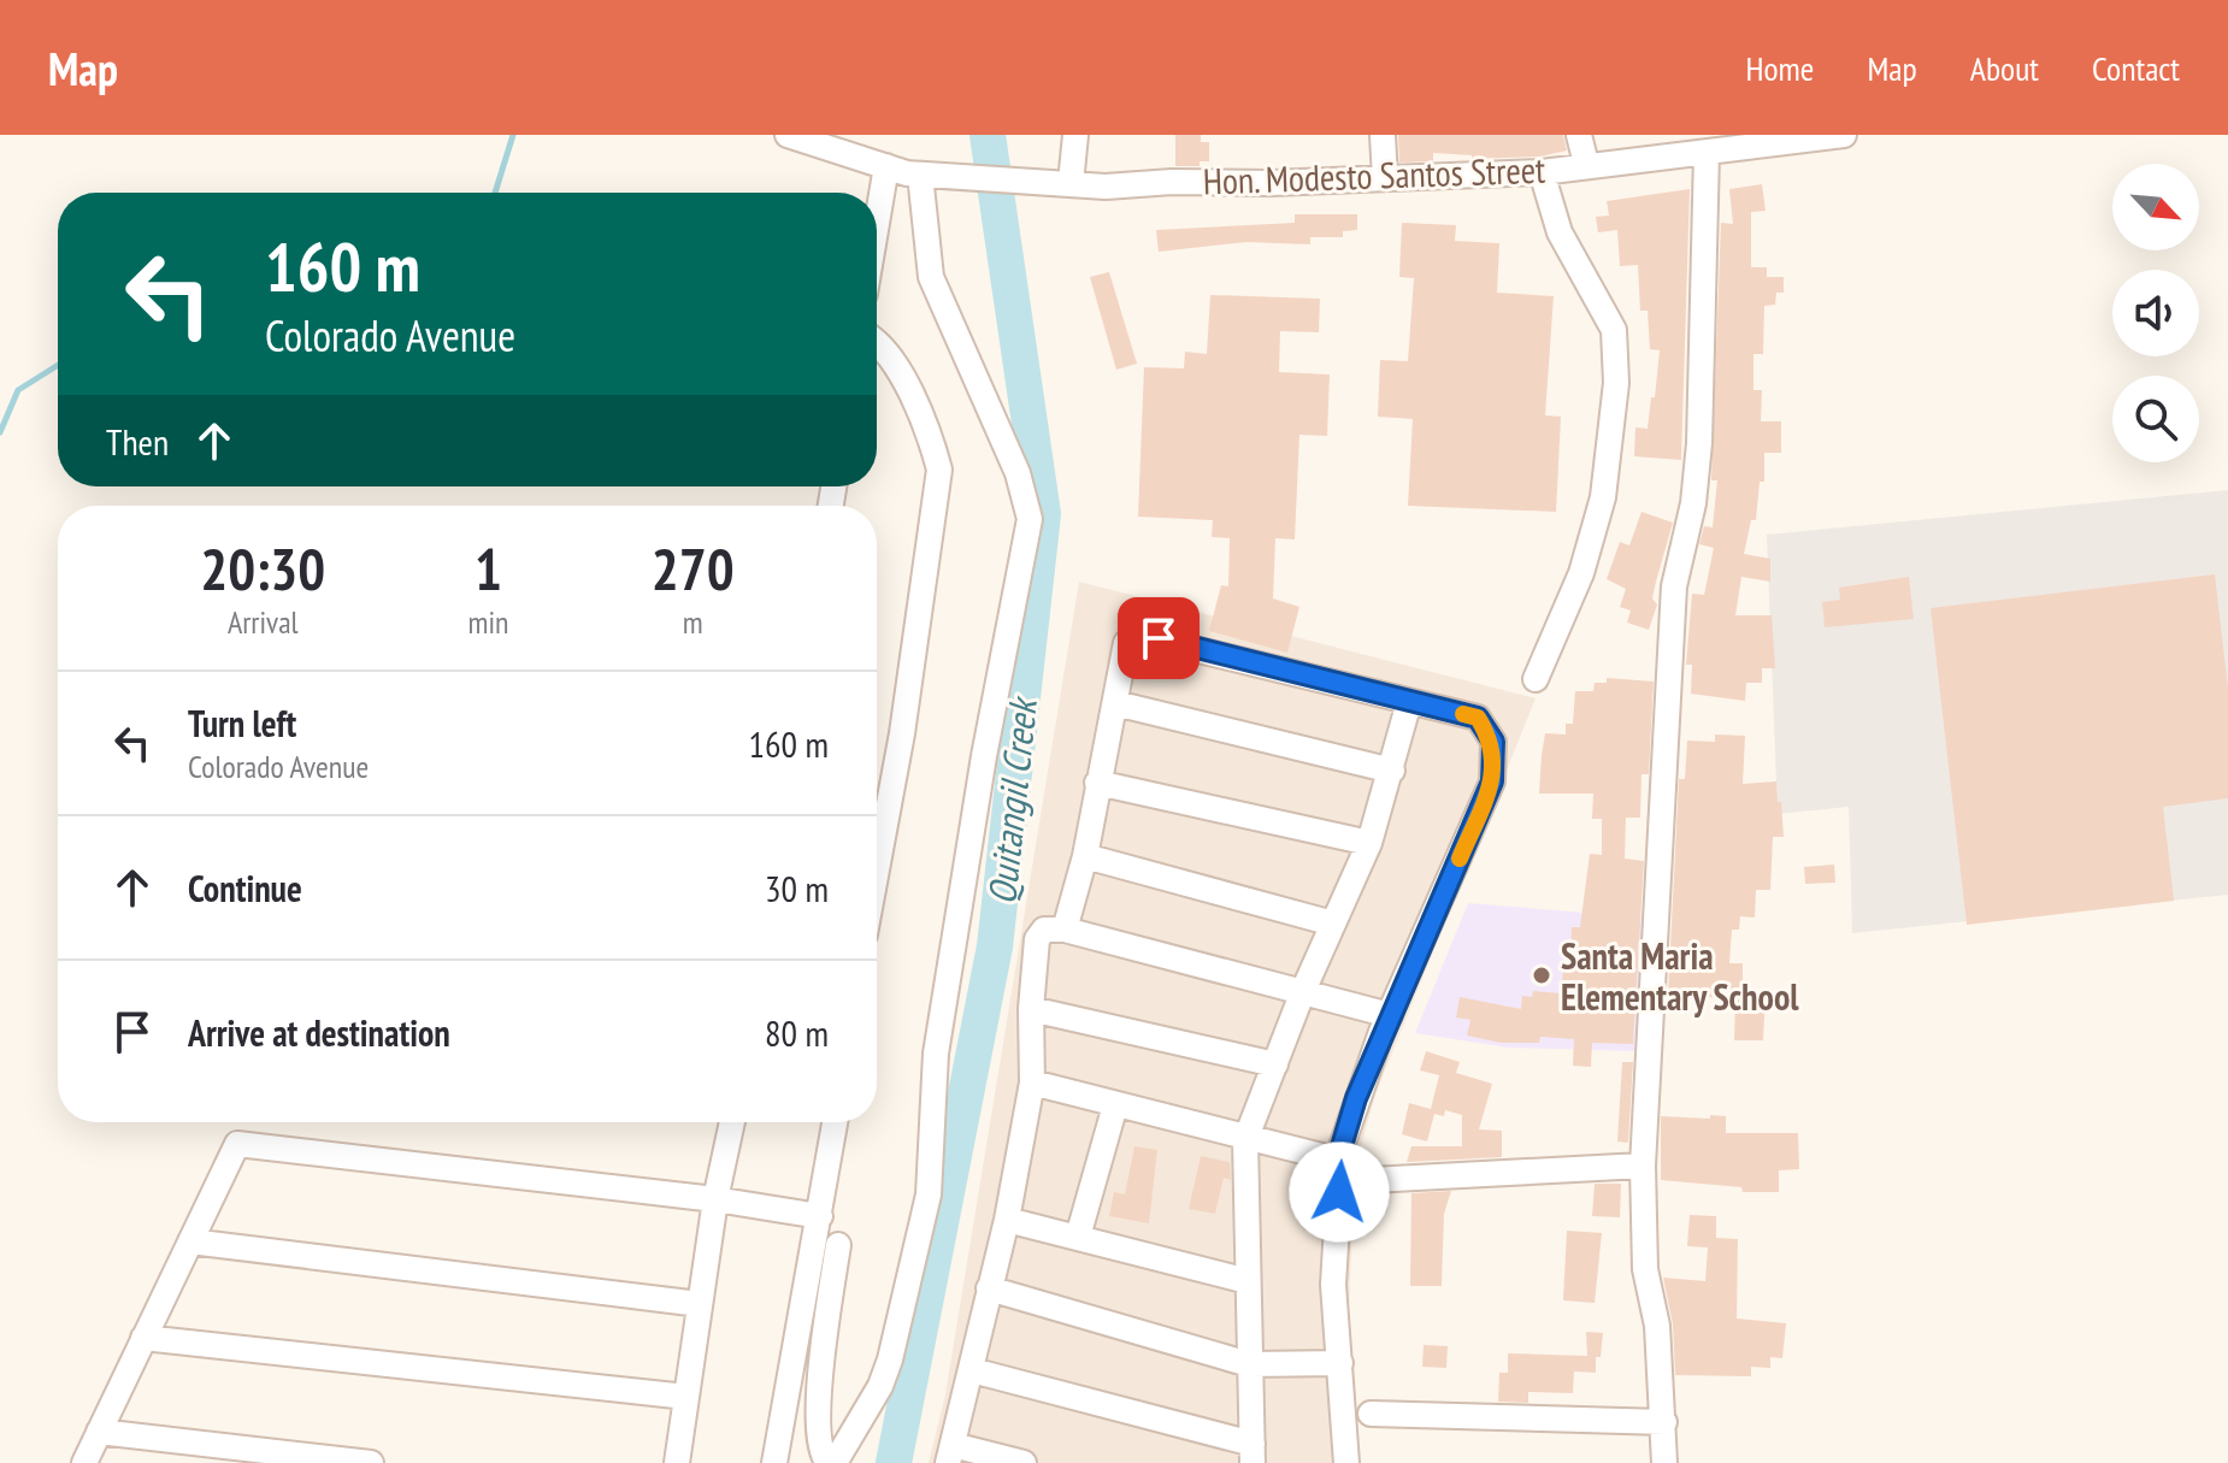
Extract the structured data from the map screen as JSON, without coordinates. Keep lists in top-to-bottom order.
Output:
{
  "streets": {
    "street": ["Hon. Modesto Santos Street"]
  },
  "water": ["Quitangil Creek"],
  "places": ["Santa Maria Elementary School"],
  "north": "bottom right",
  "page": {
    "header": "Map",
    "nav": [
      "Home",
      "Map",
      "About",
      "Contact"
    ],
    "turn": ["160 m", "Colorado Avenue"],
    "then": "Then",
    "eta": [
      "20:30",
      "Arrival",
      "1",
      "min",
      "270",
      "m"
    ],
    "list": [
      {
        "name": "Turn left",
        "note": "Colorado Avenue",
        "value": "160 m"
      },
      {
        "name": "Continue",
        "value": "30 m"
      },
      {
        "name": "Arrive at destination",
        "value": "80 m"
      }
    ]
  }
}
